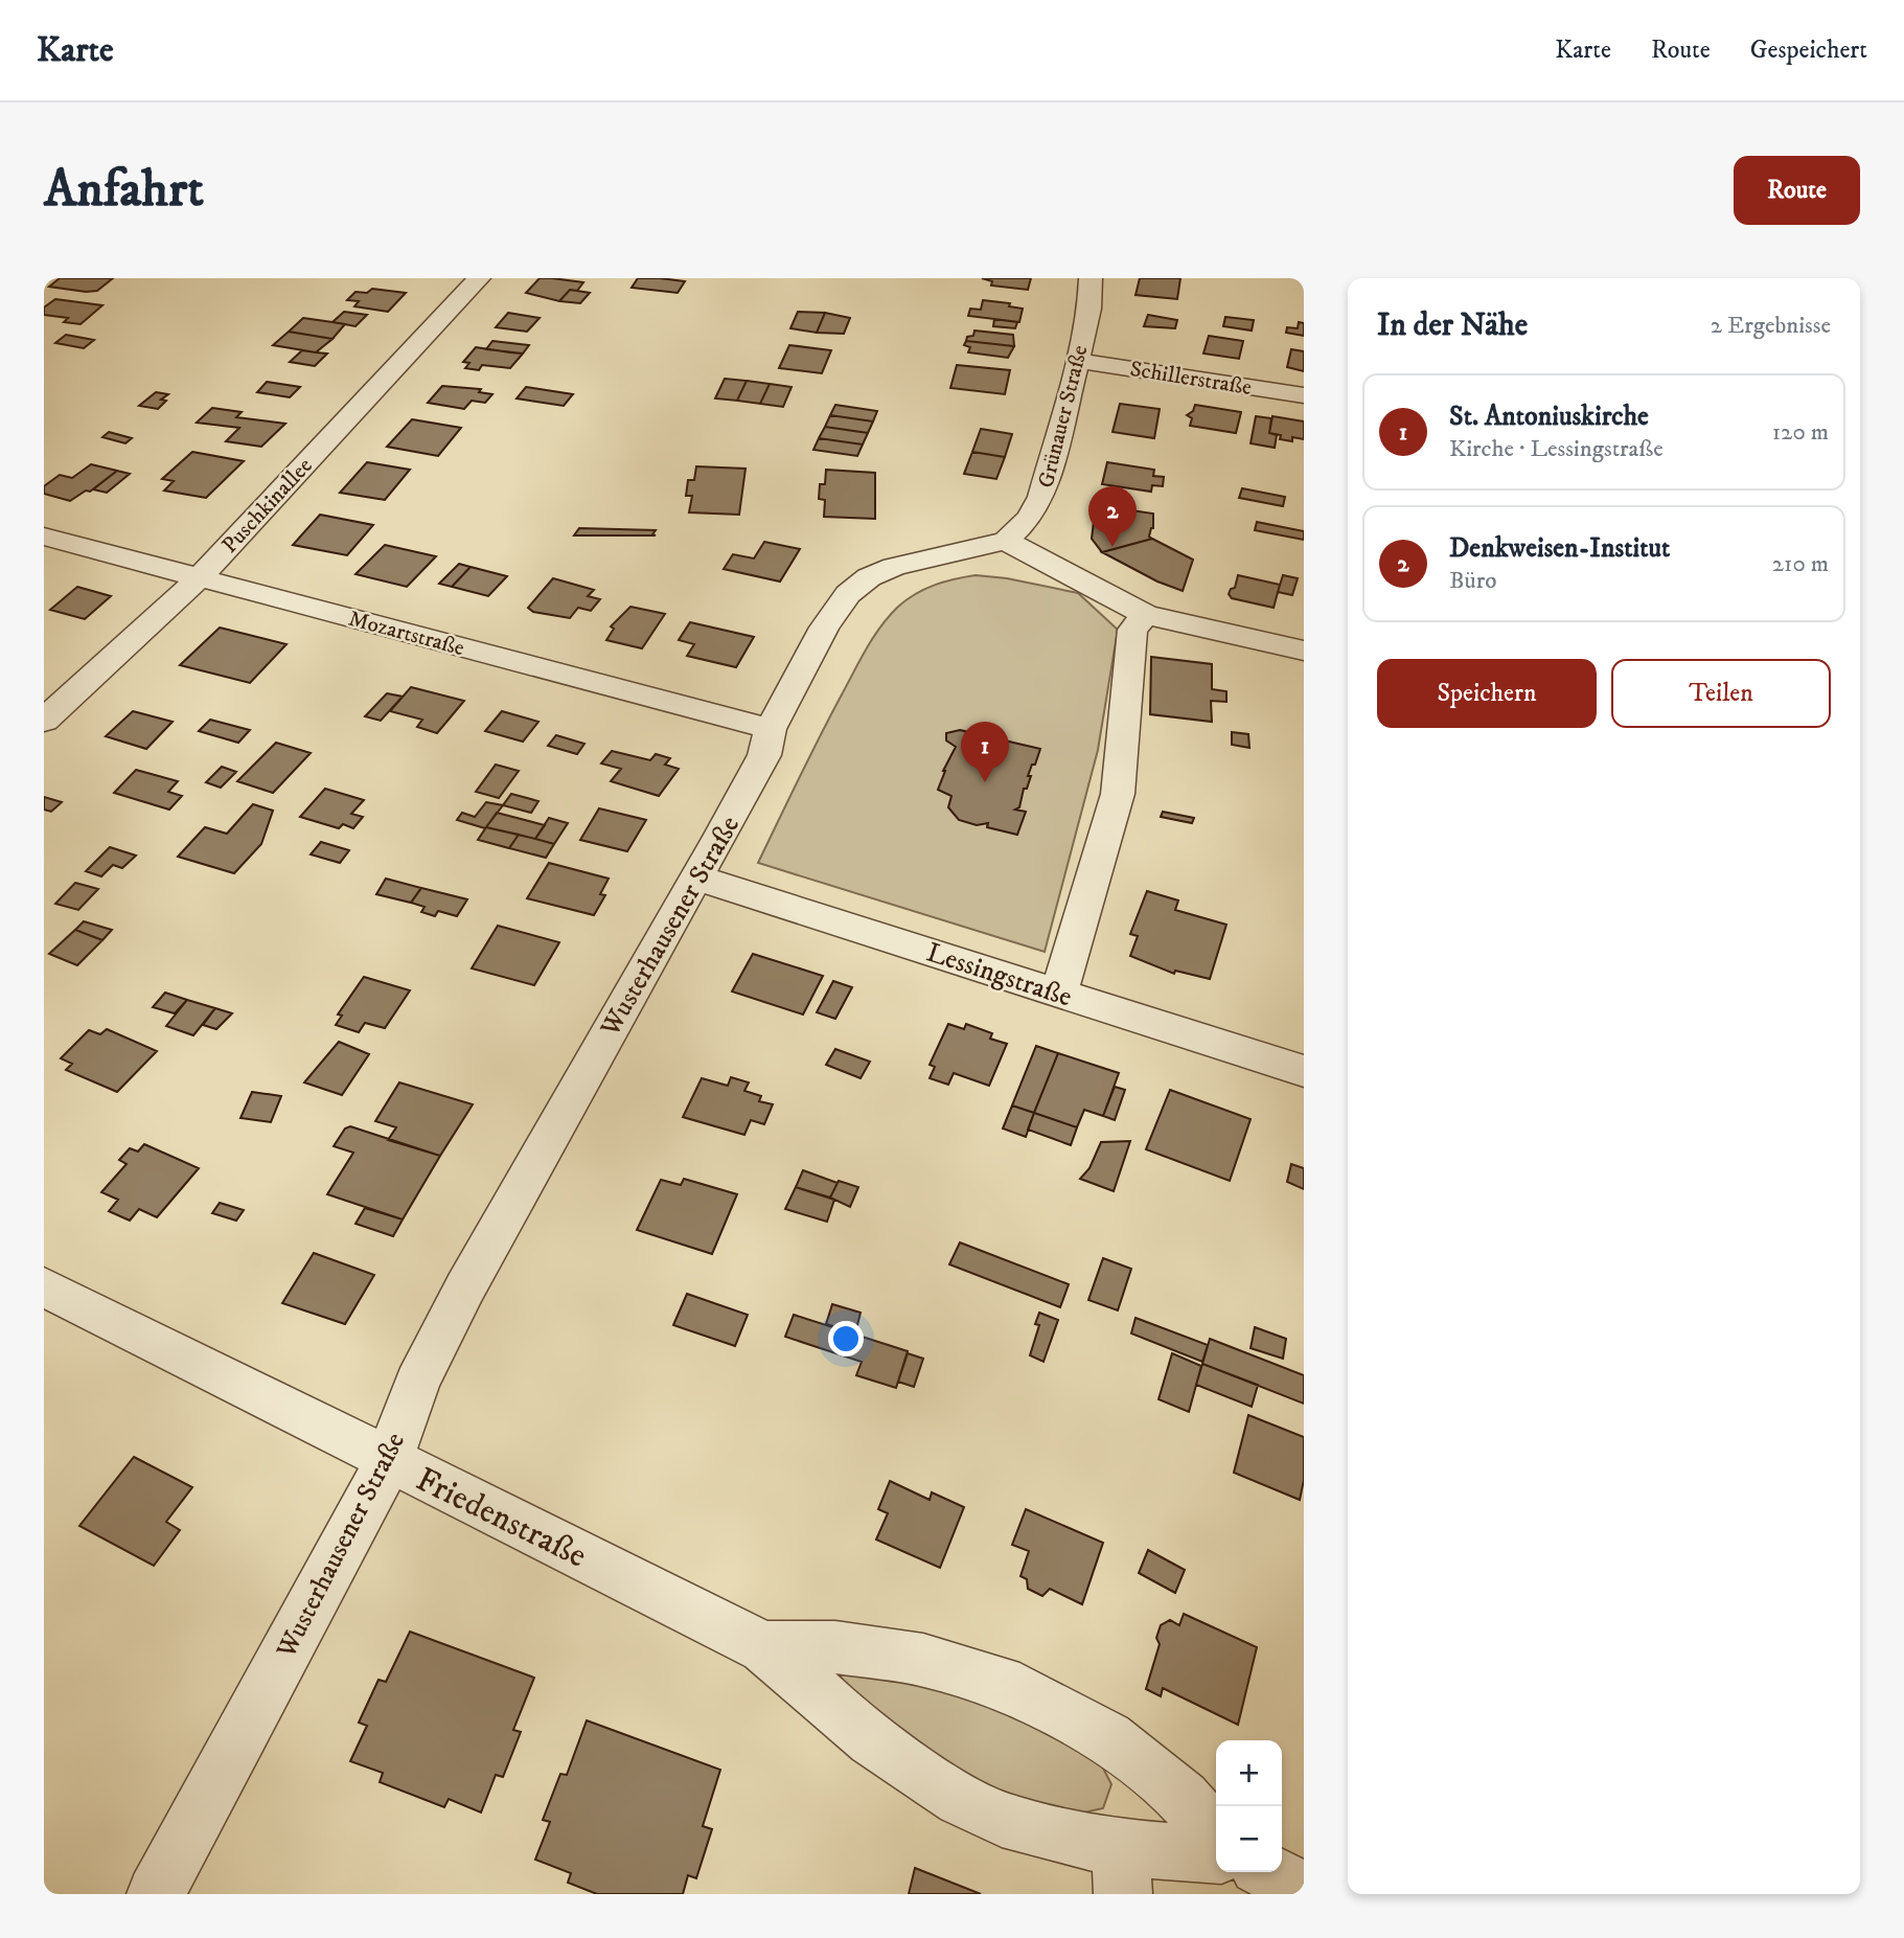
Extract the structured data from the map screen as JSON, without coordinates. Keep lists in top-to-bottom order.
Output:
{
  "streets": {
    "street": [
      "Schillerstraße",
      "Grünauer Straße",
      "Puschkinallee",
      "Mozartstraße",
      "Wusterhausener Straße",
      "Lessingstraße",
      "Friedenstraße"
    ]
  },
  "crossings": [
    ["Schillerstraße", "Grünauer Straße"],
    ["Grünauer Straße", "Wusterhausener Straße"],
    ["Puschkinallee", "Mozartstraße"],
    ["Mozartstraße", "Wusterhausener Straße"],
    ["Wusterhausener Straße", "Lessingstraße"],
    ["Wusterhausener Straße", "Friedenstraße"]
  ],
  "page": {
    "header": "Karte",
    "nav": ["Karte", "Route", "Gespeichert"],
    "buttons": [
      "Route",
      ["Speichern", "Teilen"]
    ],
    "title": "Anfahrt",
    "heading": ["In der Nähe", "2 Ergebnisse"],
    "list": [
      {
        "mark": "1",
        "name": "St. Antoniuskirche",
        "note": "Kirche · Lessingstraße",
        "value": "120 m"
      },
      {
        "mark": "2",
        "name": "Denkweisen-Institut",
        "note": "Büro",
        "value": "210 m"
      }
    ],
    "pins": ["2", "1"],
    "map_buttons": ["+", "−"]
  }
}
